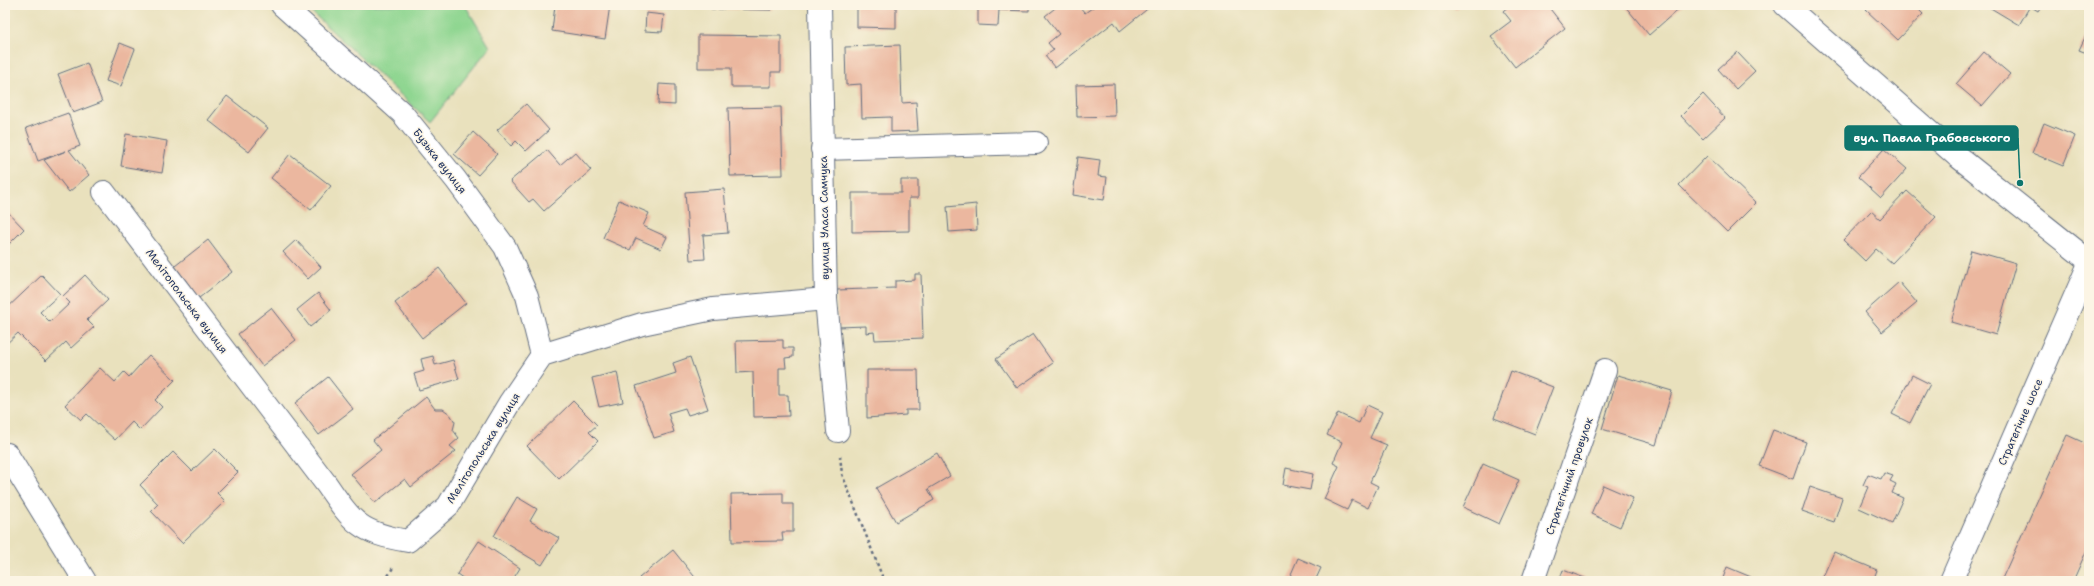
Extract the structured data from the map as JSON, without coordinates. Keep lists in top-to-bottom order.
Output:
{
  "streets": {
    "street": [
      "Бузька вулиця",
      "вулиця Уласа Самчука",
      "Мелітопольська вулиця",
      "Стратегічне шосе",
      "Стратегічний провулок"
    ]
  },
  "crossings": [
    ["Бузька вулиця", "Мелітопольська вулиця"]
  ],
  "places": ["вул. Павла Грабовського"]
}
